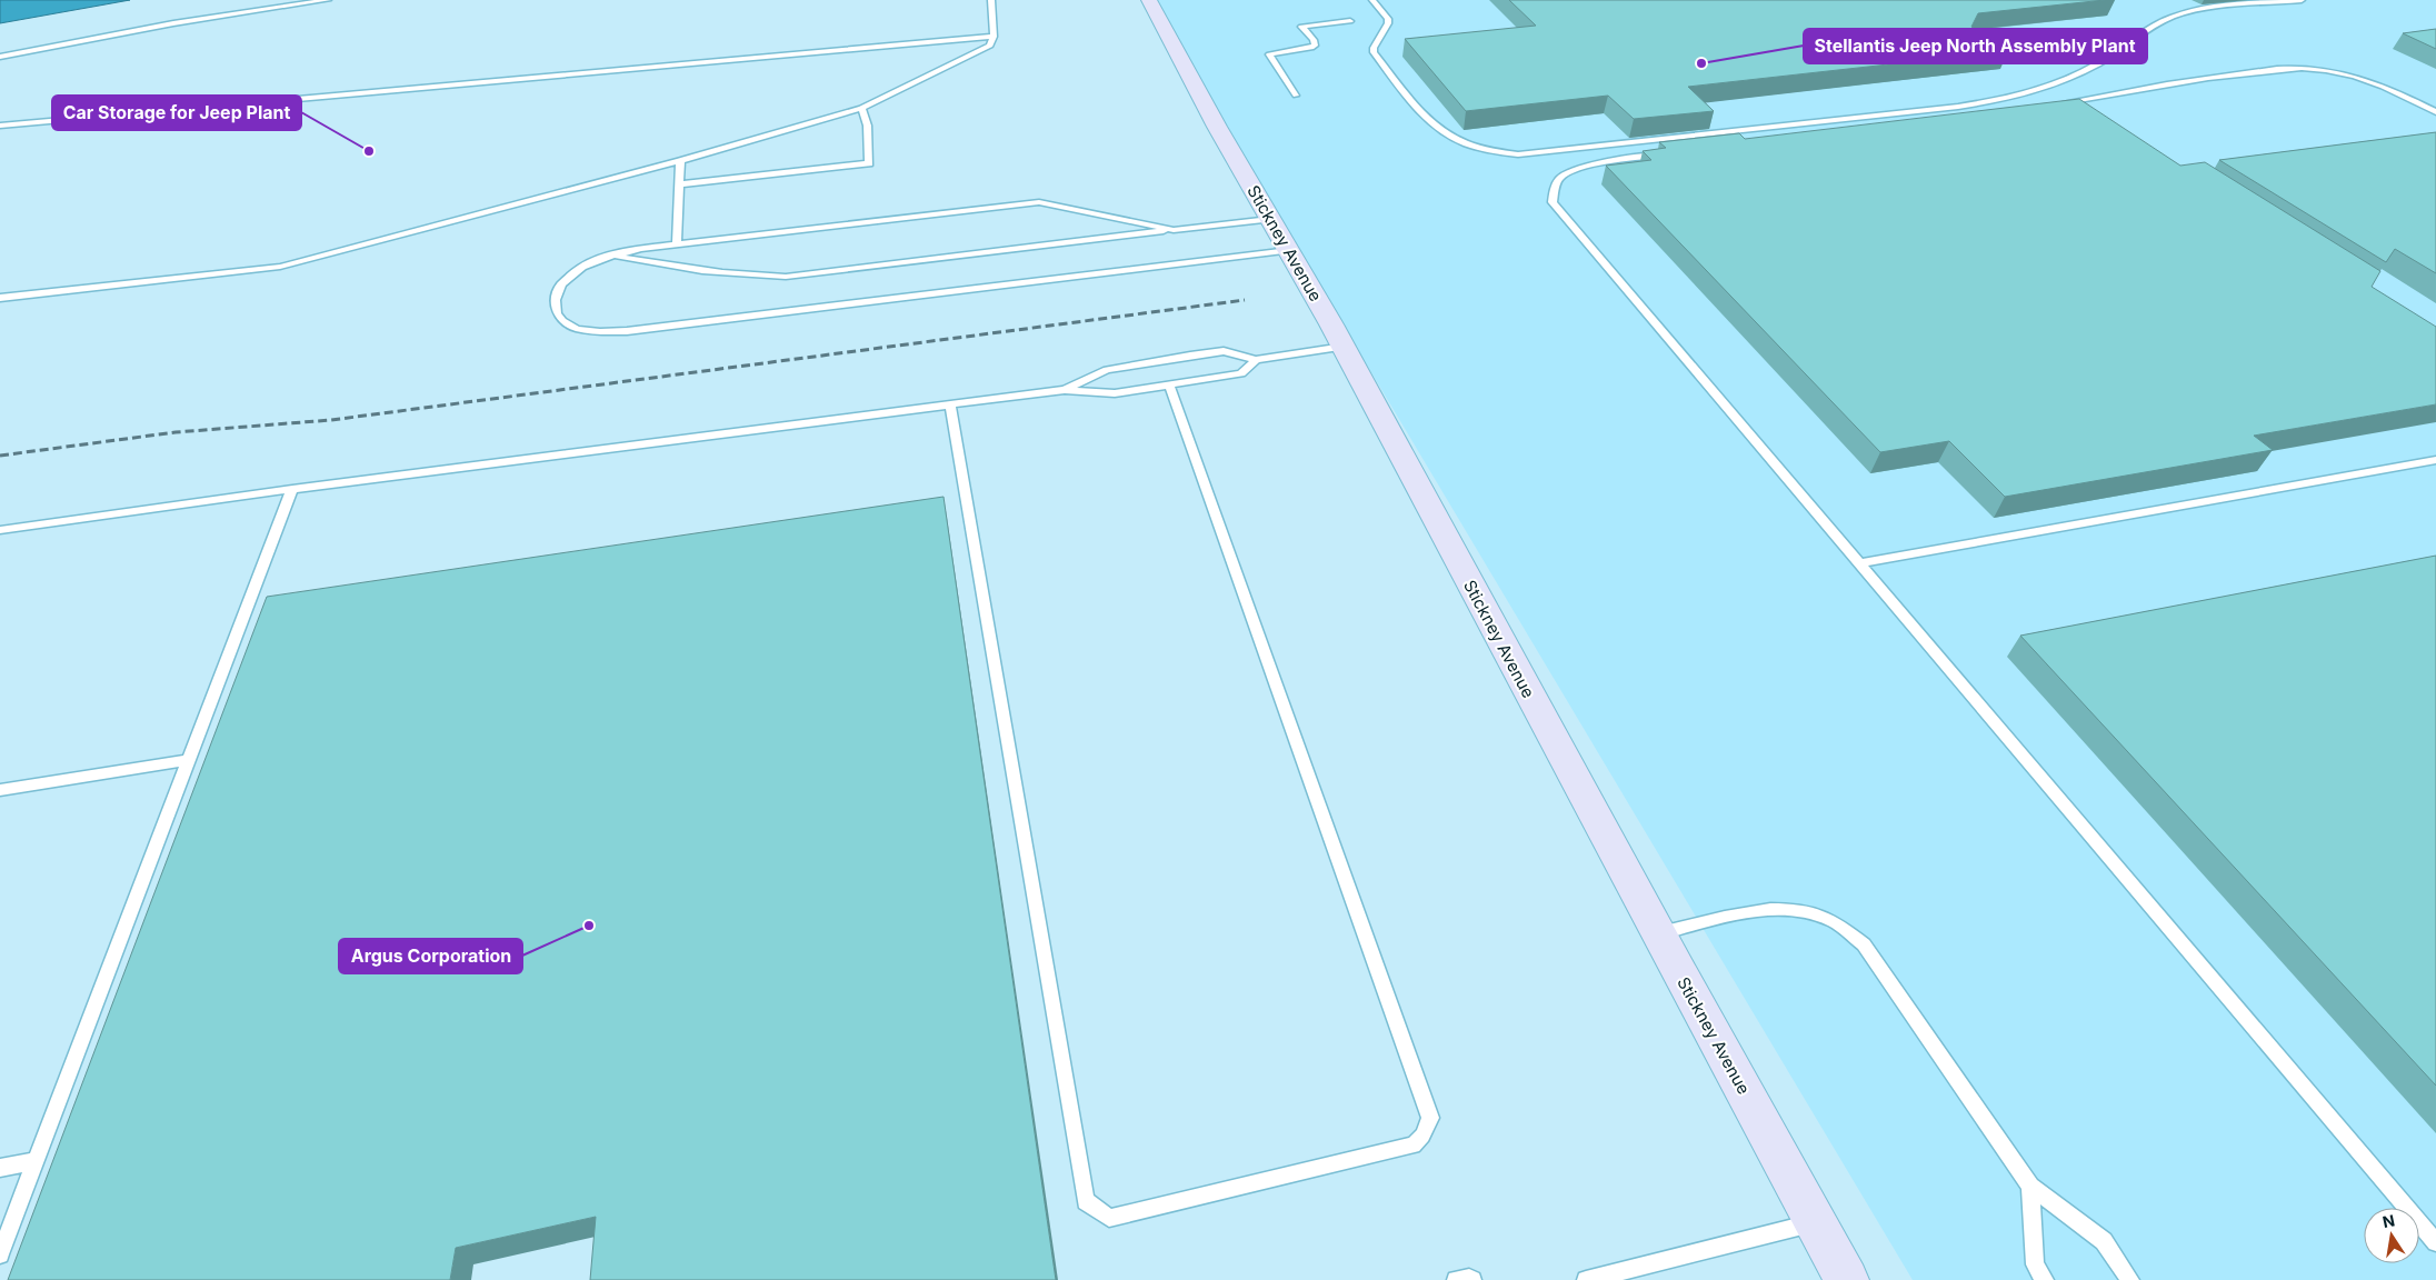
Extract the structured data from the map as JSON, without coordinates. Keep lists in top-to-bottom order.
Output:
{
  "streets": {
    "street": ["Stickney Avenue"]
  },
  "places": ["Stellantis Jeep North Assembly Plant", "Car Storage for Jeep Plant", "Argus Corporation"],
  "north": "top"
}
